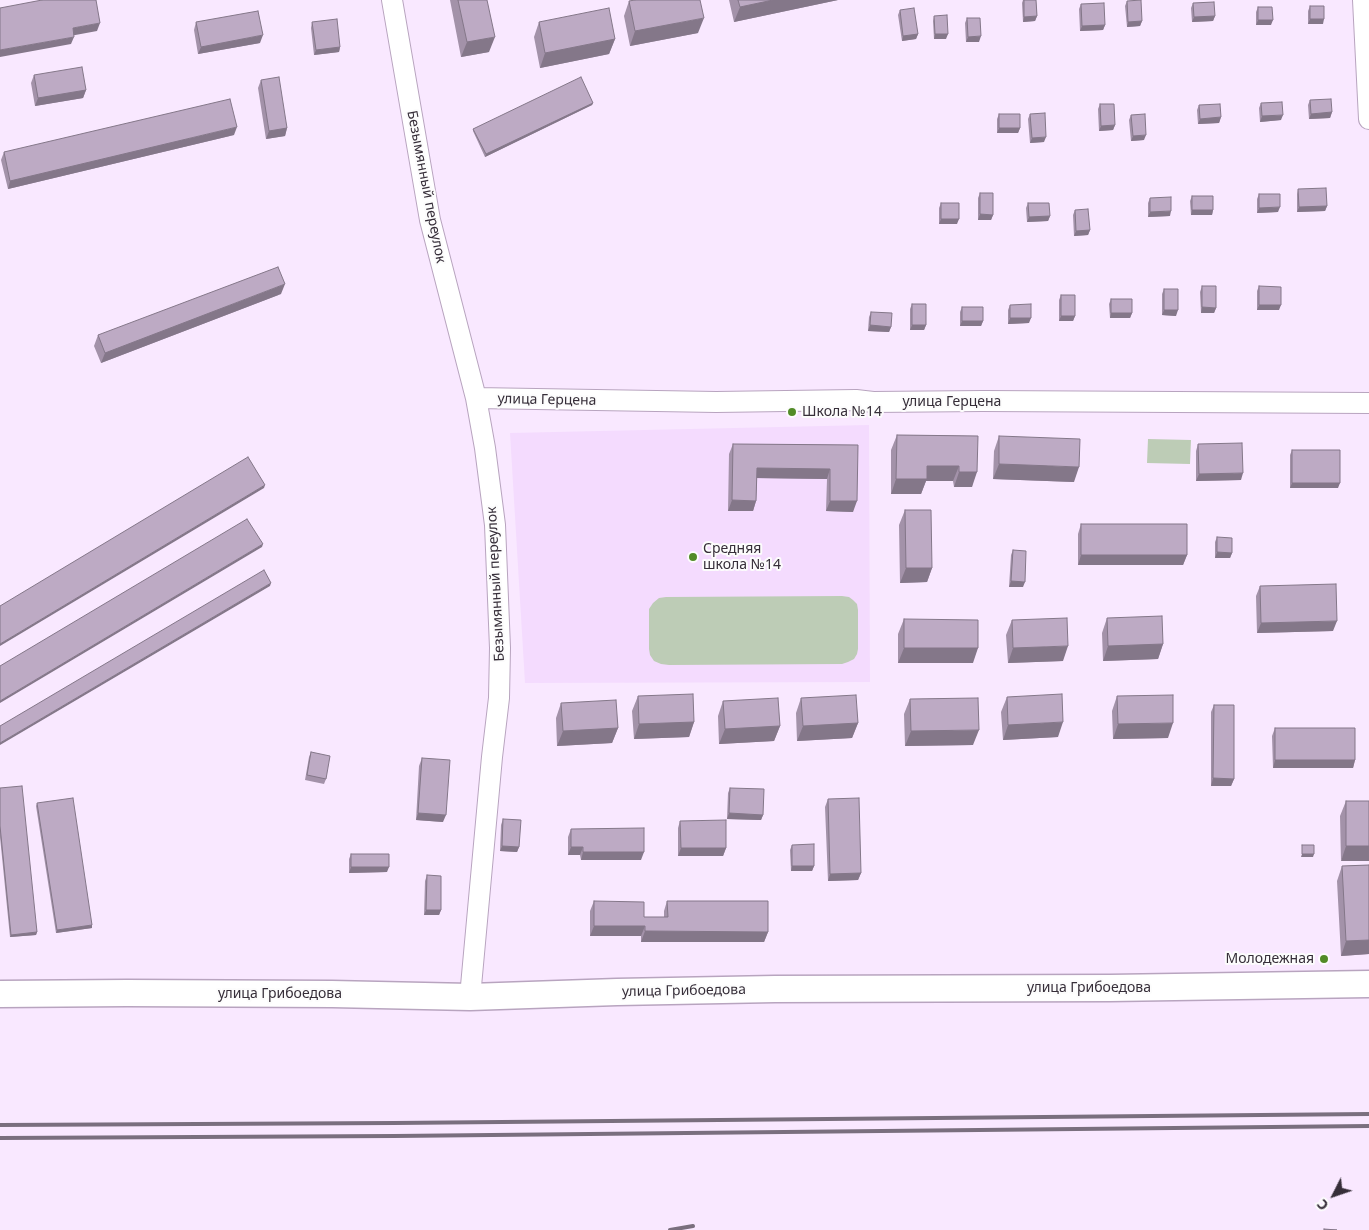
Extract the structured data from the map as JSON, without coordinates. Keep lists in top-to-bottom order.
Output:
{
  "streets": {
    "main road": ["улица Грибоедова"],
    "street": ["Безымянный переулок", "улица Герцена"]
  },
  "crossings": [
    ["Безымянный переулок", "улица Герцена"],
    ["Безымянный переулок", "улица Грибоедова"]
  ],
  "places": ["Школа №14", "Средняя школа №14", "Молодежная"],
  "north": "bottom left"
}
